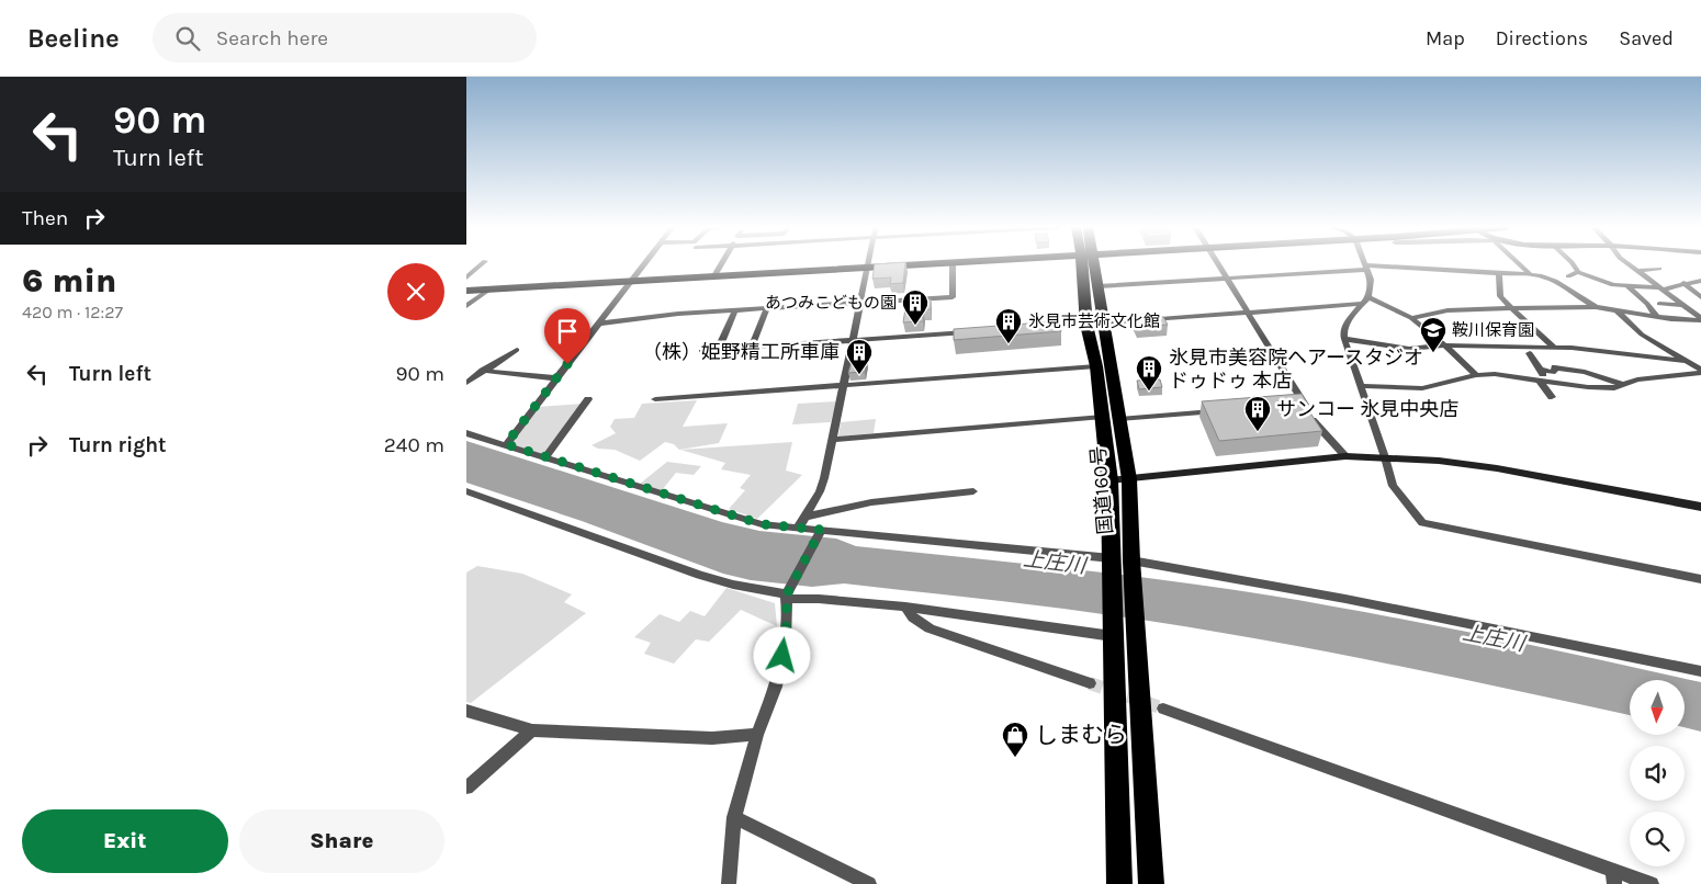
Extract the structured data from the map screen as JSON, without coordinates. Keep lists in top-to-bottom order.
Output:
{
  "streets": {
    "highway": ["国道160号"]
  },
  "water": ["上庄川"],
  "places": {
    "building": [
      "あつみこどもの園",
      "氷見市芸術文化館",
      "（株）姫野精工所車庫",
      "氷見市美容院ヘアースタジオ ドゥドゥ 本店",
      "サンコー 氷見中央店"
    ],
    "school or university": ["鞍川保育園"],
    "shop": ["しまむら"]
  },
  "north": "bottom",
  "page": {
    "header": "Beeline",
    "search": "Search here",
    "nav": ["Map", "Directions", "Saved"],
    "turn": ["90 m", "Turn left"],
    "then": "Then",
    "heading": ["6 min", "420 m · 12:27"],
    "list": [
      {
        "name": "Turn left",
        "value": "90 m"
      },
      {
        "name": "Turn right",
        "value": "240 m"
      }
    ],
    "buttons": ["Exit", "Share"]
  }
}
